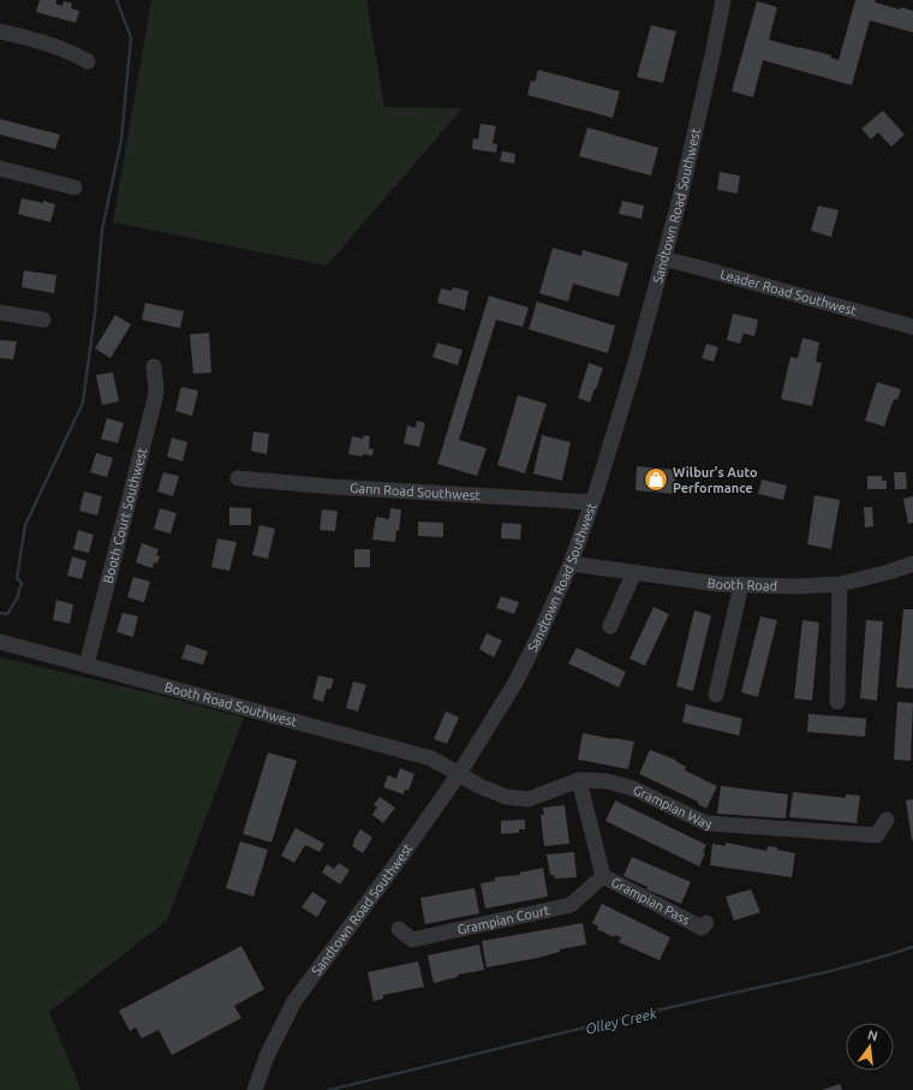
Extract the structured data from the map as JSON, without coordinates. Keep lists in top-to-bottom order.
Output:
{
  "streets": {
    "street": [
      "Sandtown Road Southwest",
      "Leader Road Southwest",
      "Gann Road Southwest",
      "Booth Court Southwest",
      "Booth Road",
      "Booth Road Southwest",
      "Grampian Way",
      "Grampian Pass",
      "Grampian Court"
    ]
  },
  "crossings": [
    ["Sandtown Road Southwest", "Leader Road Southwest"],
    ["Sandtown Road Southwest", "Gann Road Southwest"],
    ["Sandtown Road Southwest", "Booth Road"],
    ["Sandtown Road Southwest", "Booth Road Southwest"],
    ["Sandtown Road Southwest", "Grampian Way"],
    ["Booth Court Southwest", "Booth Road Southwest"],
    ["Booth Road Southwest", "Grampian Way"],
    ["Grampian Way", "Grampian Pass"],
    ["Grampian Pass", "Grampian Court"]
  ],
  "water": ["Olley Creek"],
  "places": {
    "shop": ["Wilbur's Auto Performance"]
  },
  "north": "top"
}
